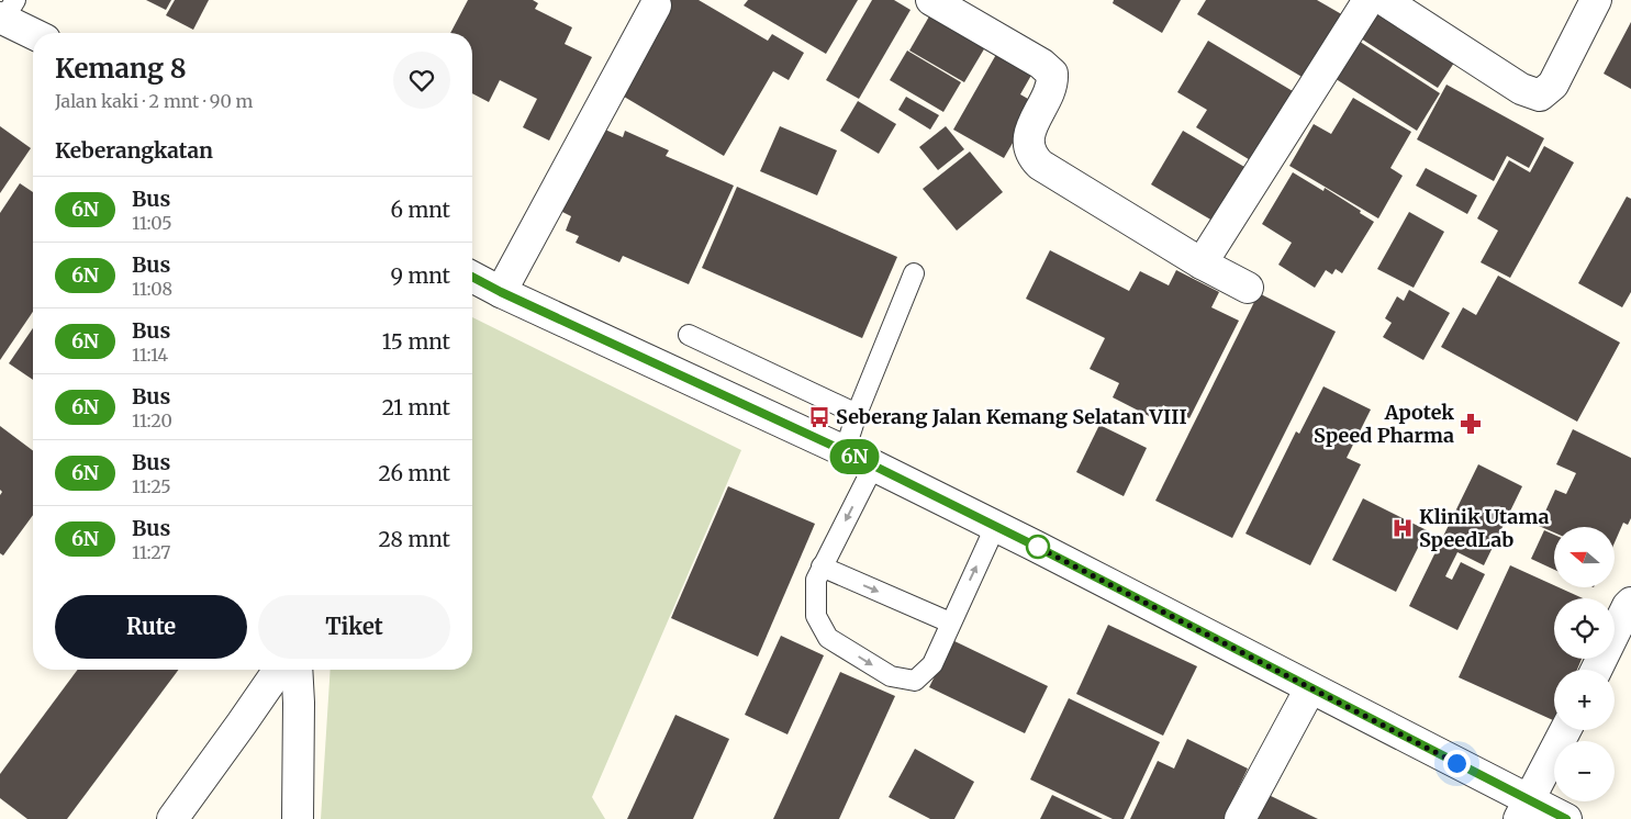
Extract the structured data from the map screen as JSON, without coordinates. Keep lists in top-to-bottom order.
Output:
{
  "places": {
    "bus stop": ["Seberang Jalan Kemang Selatan VIII"],
    "pharmacy": ["Apotek Speed Pharma"],
    "hospital": ["Klinik Utama SpeedLab"]
  },
  "lines": ["bus line 6N"],
  "north": "left",
  "page": {
    "on_map": "6N",
    "heading": [
      ["Kemang 8", "Jalan kaki · 2 mnt · 90 m"],
      "Keberangkatan"
    ],
    "list": [
      {
        "mark": "6N",
        "name": "Bus",
        "note": "11:05",
        "value": "6 mnt"
      },
      {
        "mark": "6N",
        "name": "Bus",
        "note": "11:08",
        "value": "9 mnt"
      },
      {
        "mark": "6N",
        "name": "Bus",
        "note": "11:14",
        "value": "15 mnt"
      },
      {
        "mark": "6N",
        "name": "Bus",
        "note": "11:20",
        "value": "21 mnt"
      },
      {
        "mark": "6N",
        "name": "Bus",
        "note": "11:25",
        "value": "26 mnt"
      },
      {
        "mark": "6N",
        "name": "Bus",
        "note": "11:27",
        "value": "28 mnt"
      }
    ],
    "map_buttons": ["+", "−"],
    "buttons": ["Rute", "Tiket"]
  }
}
